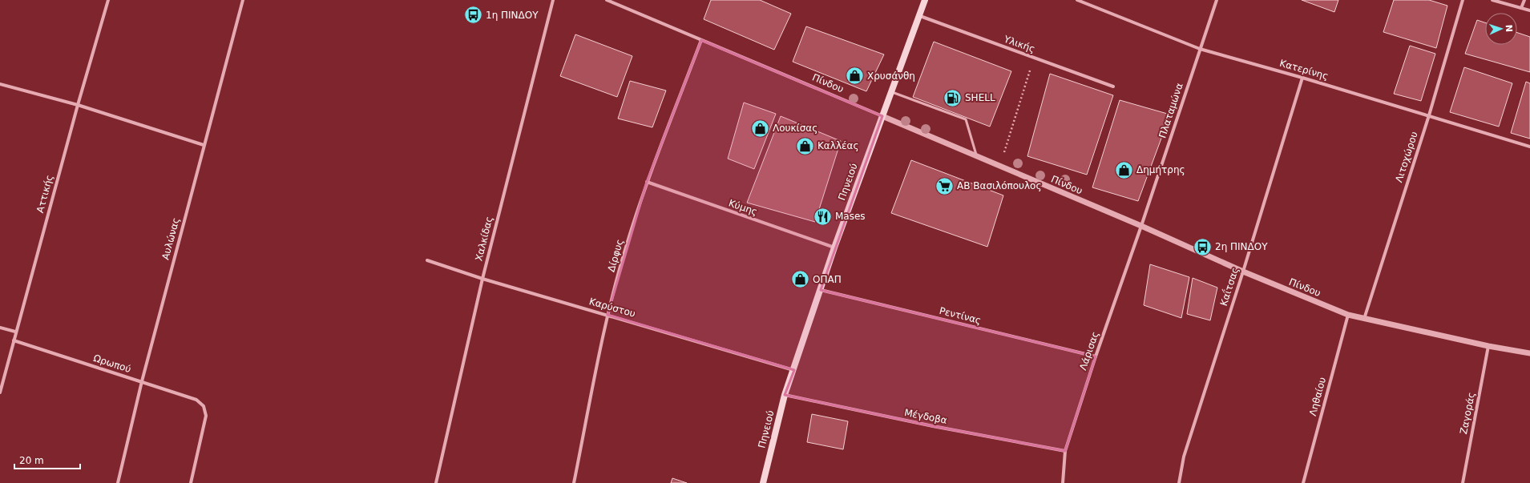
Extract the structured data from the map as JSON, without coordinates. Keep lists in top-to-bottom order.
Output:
{
  "streets": {
    "main road": ["Πηνειού"],
    "street": [
      "Υλικής",
      "Κατερίνης",
      "Πίνδου",
      "Πλαταμώνα",
      "Λιτοχώρου",
      "Αττικής",
      "Κύμης",
      "Αυλώνας",
      "Χαλκίδας",
      "Δίρφυς",
      "Καΐτσας",
      "Καρύστου",
      "Ρεντίνας",
      "Λάρισας",
      "Ωρωπού",
      "Ληθαίου",
      "Ζαγοράς",
      "Μέγδοβα"
    ]
  },
  "crossings": [
    ["Υλικής", "Πηνειού"],
    ["Κατερίνης", "Πλαταμώνα"],
    ["Κατερίνης", "Λιτοχώρου"],
    ["Κατερίνης", "Καΐτσας"],
    ["Πίνδου", "Πλαταμώνα"],
    ["Πίνδου", "Λιτοχώρου"],
    ["Πίνδου", "Πηνειού"],
    ["Πίνδου", "Δίρφυς"],
    ["Πίνδου", "Καΐτσας"],
    ["Πίνδου", "Λάρισας"],
    ["Πίνδου", "Ληθαίου"],
    ["Πίνδου", "Ζαγοράς"],
    ["Πλαταμώνα", "Λάρισας"],
    ["Πηνειού", "Κύμης"],
    ["Πηνειού", "Καρύστου"],
    ["Πηνειού", "Ρεντίνας"],
    ["Πηνειού", "Μέγδοβα"],
    ["Αττικής", "Ωρωπού"],
    ["Κύμης", "Δίρφυς"],
    ["Αυλώνας", "Ωρωπού"],
    ["Χαλκίδας", "Καρύστου"],
    ["Δίρφυς", "Καρύστου"],
    ["Ρεντίνας", "Λάρισας"],
    ["Λάρισας", "Μέγδοβα"]
  ],
  "places": {
    "bus stop": ["1η ΠΙΝΔΟΥ", "2η ΠΙΝΔΟΥ"],
    "shop": [
      "Χρυσάνθη",
      "Λουκίσας",
      "Καλλέας",
      "Δημήτρης",
      "ΟΠΑΠ"
    ],
    "fuel station": ["SHELL"],
    "supermarket": ["ΑΒ Βασιλόπουλος"],
    "restaurant": ["Mases"]
  },
  "scale_bar": "20 m",
  "north": "right"
}
